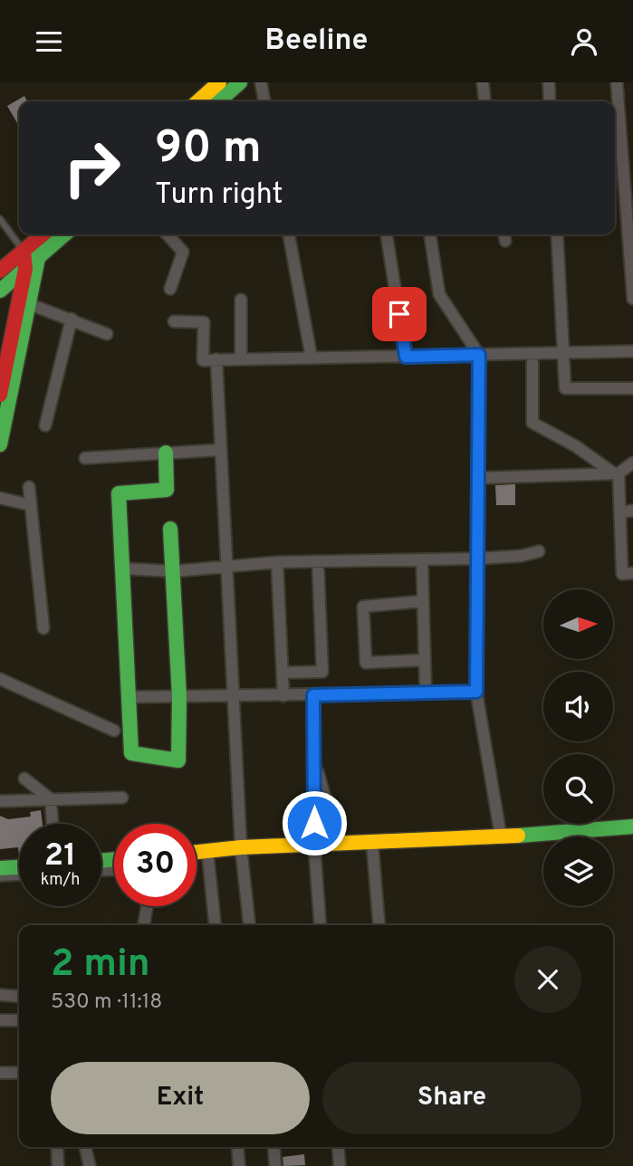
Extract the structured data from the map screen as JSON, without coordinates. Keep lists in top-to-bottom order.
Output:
{
  "north": "right",
  "page": {
    "header": "Beeline",
    "turn": ["90 m", "Turn right"],
    "speed": "21 km/h",
    "limit": "30",
    "heading": ["2 min", "530 m · 11:18"],
    "buttons": ["Exit", "Share"]
  }
}
